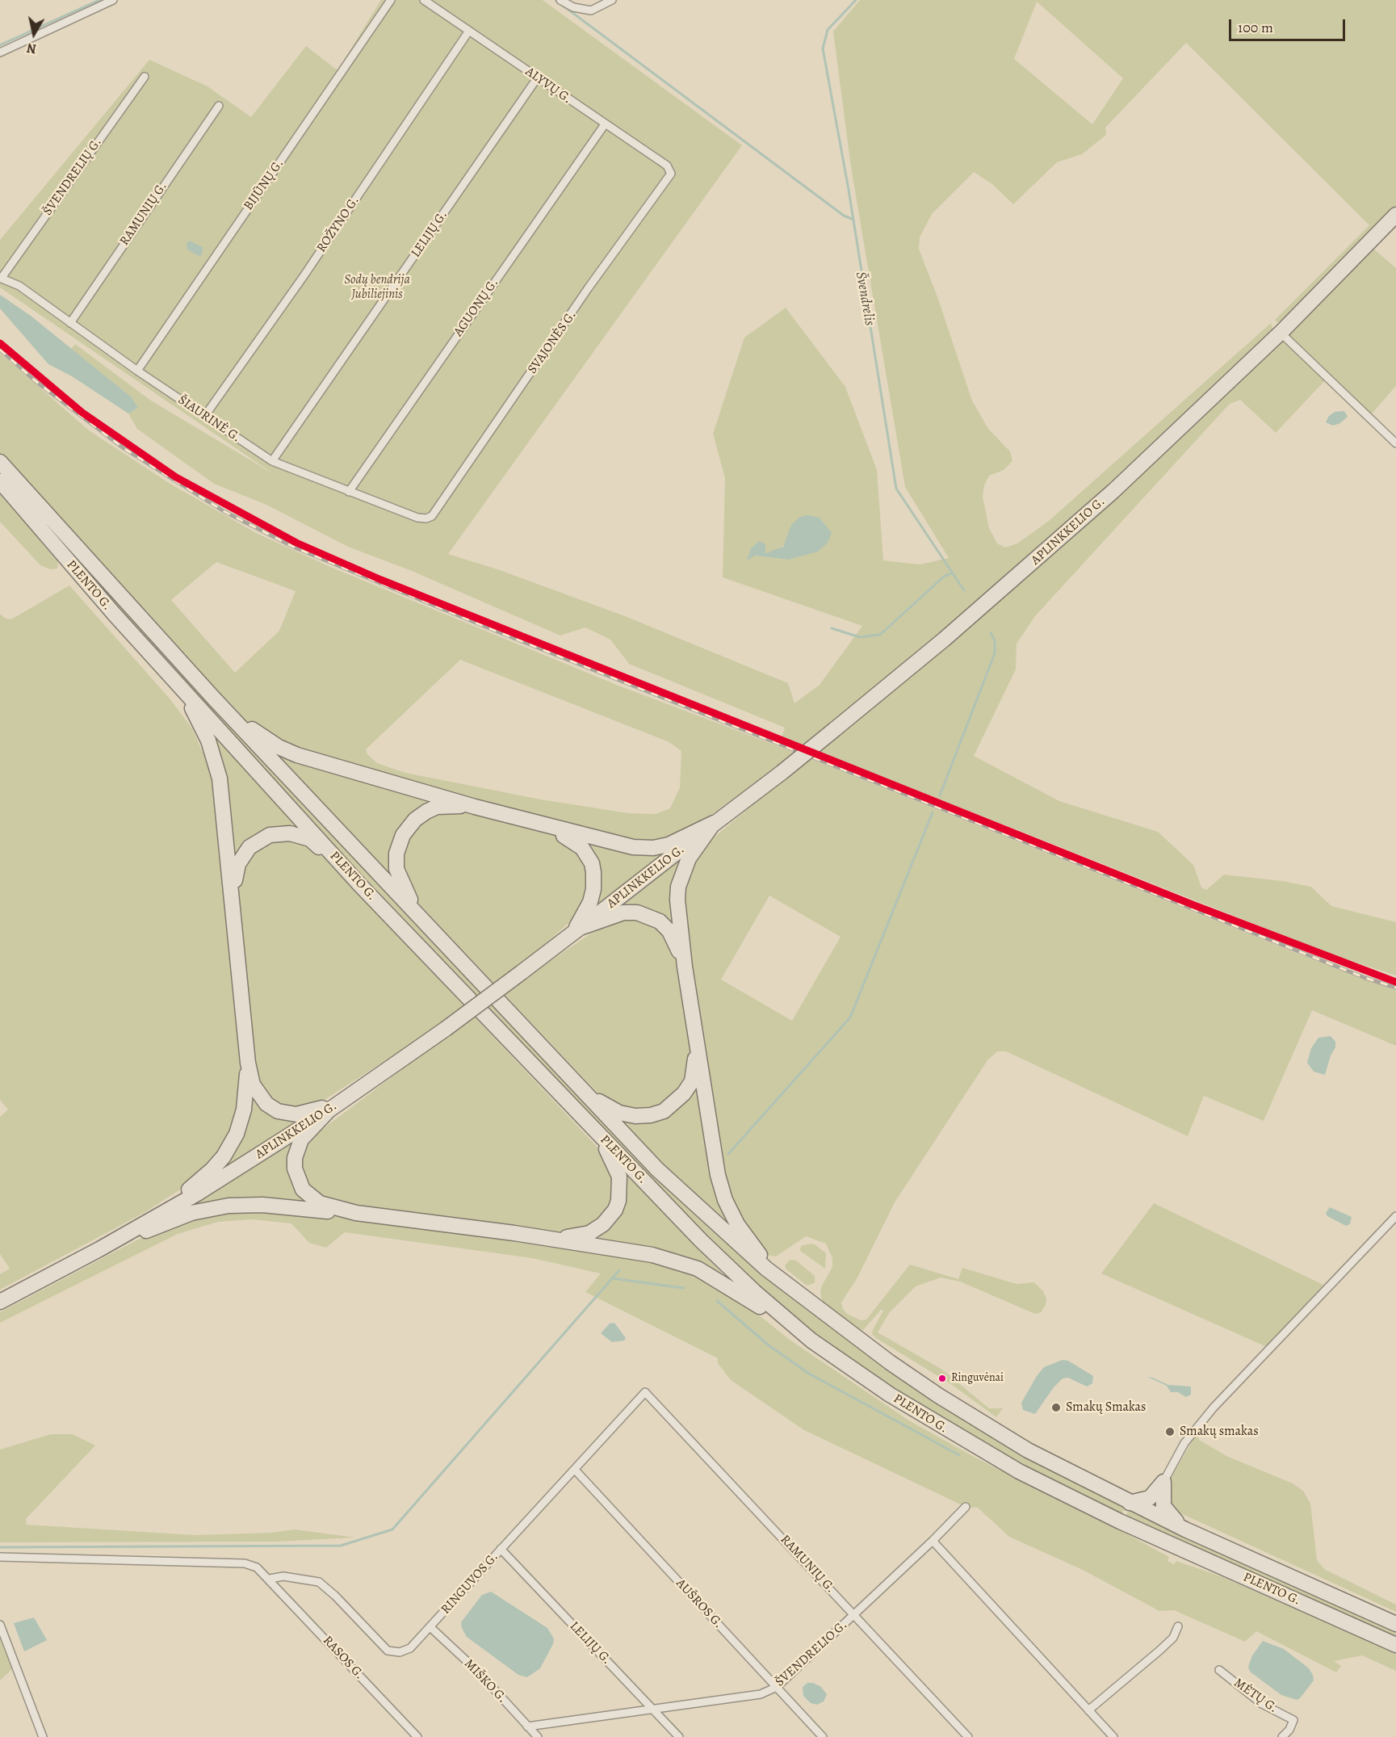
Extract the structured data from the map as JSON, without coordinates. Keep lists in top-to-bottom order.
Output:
{
  "streets": {
    "highway": ["APLINKKELIO G.", "PLENTO G."],
    "street": [
      "ALYVŲ G.",
      "ŠVENDRELIŲ G.",
      "BIJŪNŲ G.",
      "RAMUNIŲ G.",
      "ROŽYNO G.",
      "LELIJŲ G.",
      "AGUONŲ G.",
      "SVAJONĖS G.",
      "ŠIAURINĖ G.",
      "RINGUVOS G.",
      "AUŠROS G.",
      "ŠVENDRELIO G.",
      "RASOS G.",
      "MIŠKO G.",
      "MĖTŲ G."
    ]
  },
  "crossings": [
    ["ALYVŲ G.", "ROŽYNO G."],
    ["ALYVŲ G.", "LELIJŲ G."],
    ["ALYVŲ G.", "AGUONŲ G."],
    ["ALYVŲ G.", "SVAJONĖS G."],
    ["ŠVENDRELIŲ G.", "ŠIAURINĖ G."],
    ["BIJŪNŲ G.", "ŠIAURINĖ G."],
    ["RAMUNIŲ G.", "ŠIAURINĖ G."],
    ["RAMUNIŲ G.", "RINGUVOS G."],
    ["RAMUNIŲ G.", "ŠVENDRELIO G."],
    ["ROŽYNO G.", "ŠIAURINĖ G."],
    ["LELIJŲ G.", "ŠIAURINĖ G."],
    ["LELIJŲ G.", "RINGUVOS G."],
    ["LELIJŲ G.", "ŠVENDRELIO G."],
    ["AGUONŲ G.", "ŠIAURINĖ G."],
    ["SVAJONĖS G.", "ŠIAURINĖ G."],
    ["RINGUVOS G.", "AUŠROS G."],
    ["RINGUVOS G.", "RASOS G."],
    ["RINGUVOS G.", "MIŠKO G."],
    ["AUŠROS G.", "ŠVENDRELIO G."],
    ["ŠVENDRELIO G.", "MIŠKO G."]
  ],
  "water": ["Švendrelis"],
  "parks": ["Sodų bendrija Jubiliejinis"],
  "places": ["Ringuvėnai", "Smakų Smakas", "Smakų smakas"],
  "scale_bar": "100 m",
  "north": "bottom"
}
